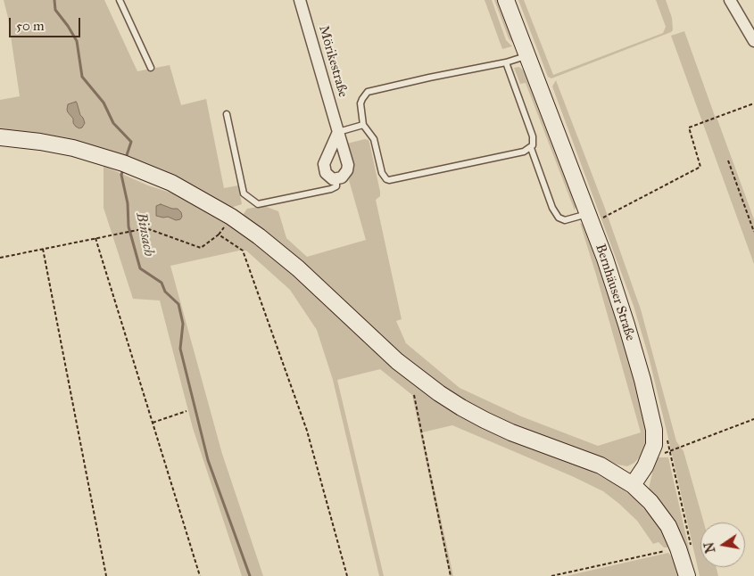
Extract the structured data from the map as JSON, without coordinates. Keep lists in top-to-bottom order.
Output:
{
  "streets": {
    "main road": ["Bernhäuser Straße"],
    "street": ["Mörikestraße"]
  },
  "water": ["Binsach"],
  "scale_bar": "50 m",
  "north": "left"
}
